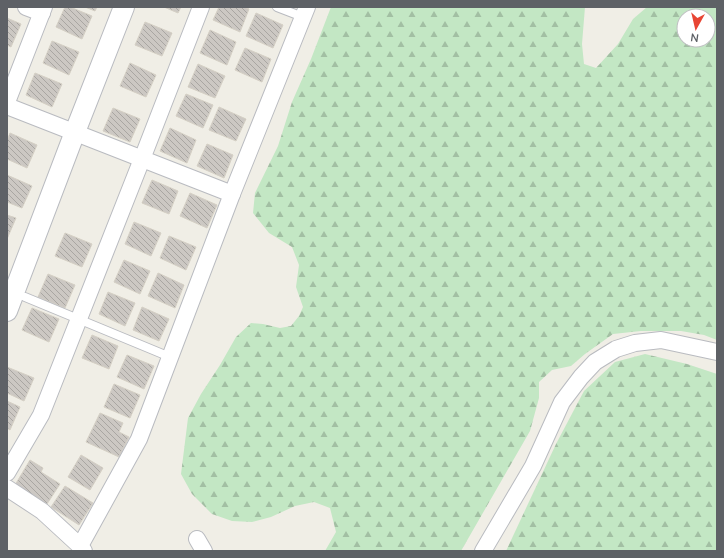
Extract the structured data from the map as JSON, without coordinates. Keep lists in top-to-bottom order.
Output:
{
  "north": "bottom"
}
